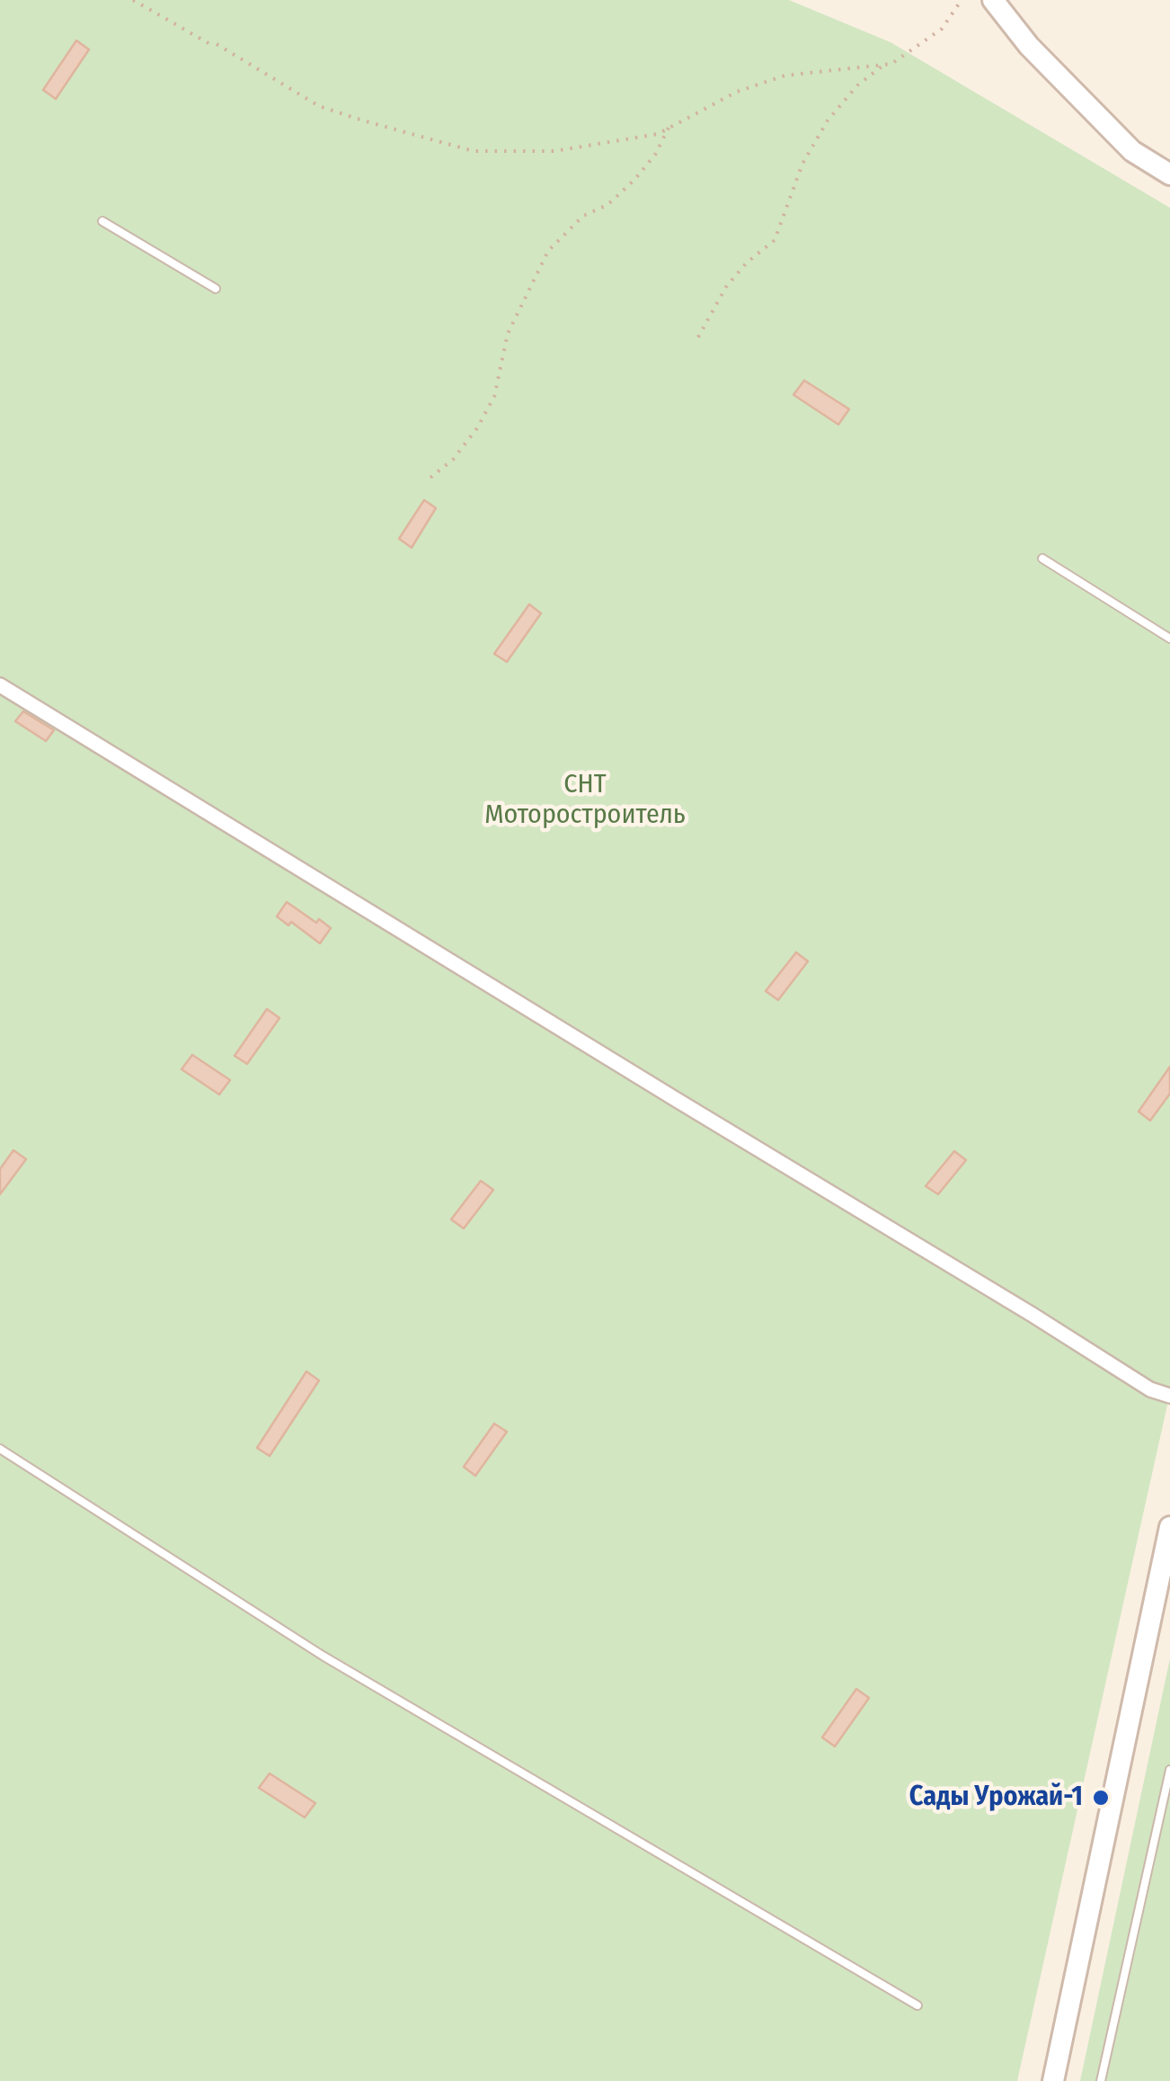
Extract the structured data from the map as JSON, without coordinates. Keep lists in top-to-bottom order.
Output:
{
  "parks": ["СНТ Моторостроитель"],
  "places": ["Сады Урожай-1"]
}
